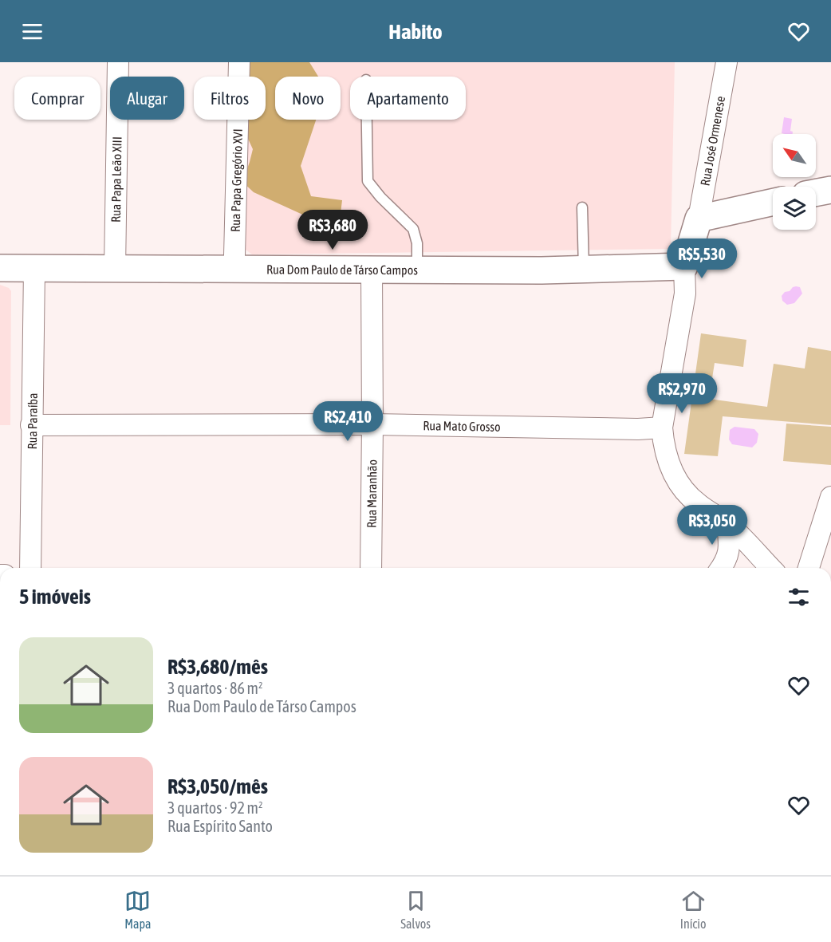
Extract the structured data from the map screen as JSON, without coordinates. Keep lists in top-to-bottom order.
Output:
{
  "streets": {
    "street": [
      "Rua José Ormenese",
      "Rua Papa Leão XIII",
      "Rua Papa Gregório XVI",
      "Rua Dom Paulo de Társo Campos",
      "Rua Paraíba",
      "Rua Mato Grosso",
      "Rua Maranhão"
    ]
  },
  "crossings": [
    ["Rua Papa Leão XIII", "Rua Dom Paulo de Társo Campos"],
    ["Rua Papa Gregório XVI", "Rua Dom Paulo de Társo Campos"],
    ["Rua Dom Paulo de Társo Campos", "Rua Paraíba"],
    ["Rua Dom Paulo de Társo Campos", "Rua Maranhão"],
    ["Rua Paraíba", "Rua Mato Grosso"],
    ["Rua Mato Grosso", "Rua Maranhão"]
  ],
  "north": "top left",
  "page": {
    "header": "Habito",
    "chip": [
      "Comprar",
      "Alugar",
      "Filtros",
      "Novo",
      "Apartamento"
    ],
    "price": [
      "R$3,680",
      "R$5,530",
      "R$2,970",
      "R$2,410",
      "R$3,050"
    ],
    "heading": "5 imóveis",
    "list": [
      {
        "name": "R$3,680/mês",
        "note": "3 quartos · 86 m² · Rua Dom Paulo de Társo Campos"
      },
      {
        "name": "R$3,050/mês",
        "note": "3 quartos · 92 m² · Rua Espírito Santo"
      }
    ],
    "tabs": ["Mapa", "Salvos", "Início"]
  }
}
